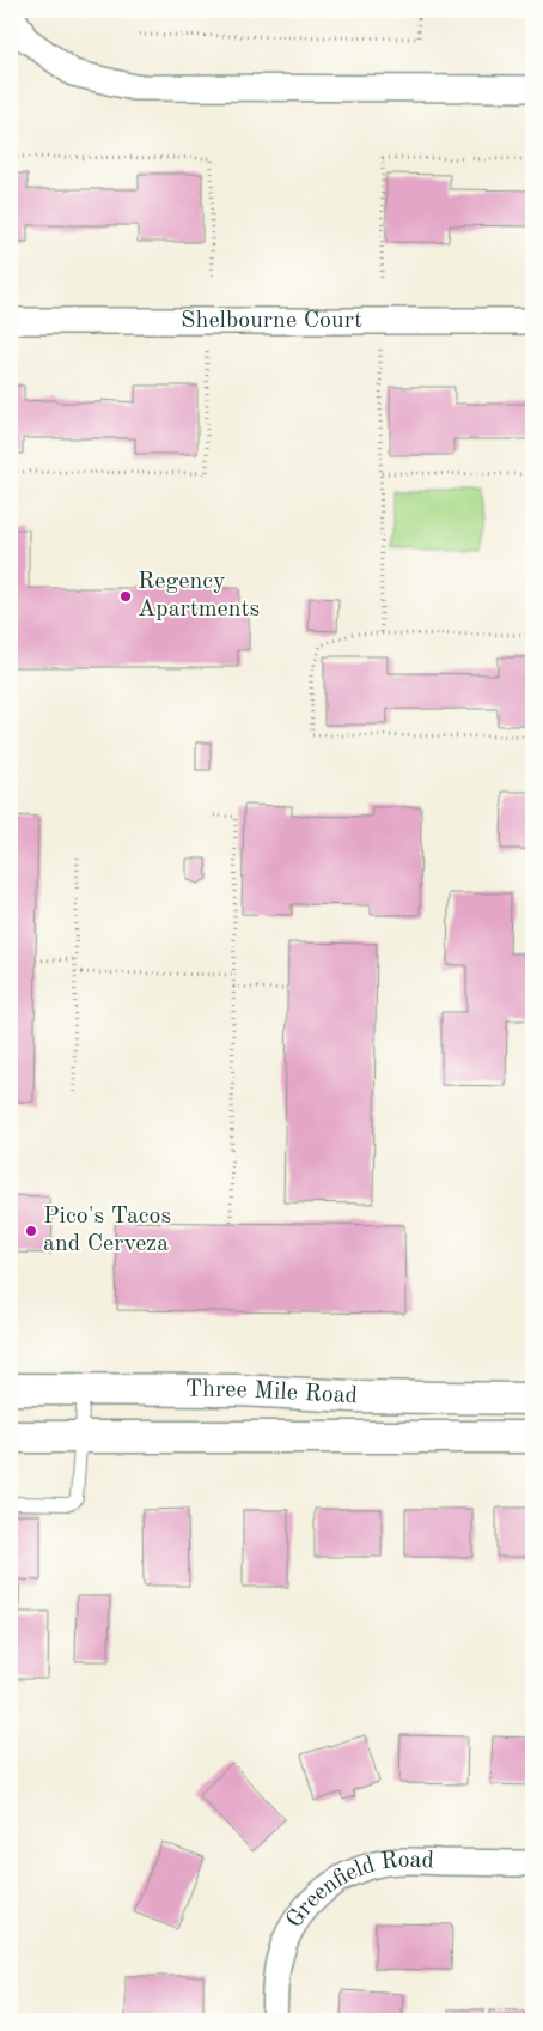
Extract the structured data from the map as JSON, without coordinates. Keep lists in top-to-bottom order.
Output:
{
  "streets": {
    "street": ["Shelbourne Court", "Three Mile Road", "Greenfield Road"]
  },
  "places": ["Regency Apartments", "Pico's Tacos and Cerveza"]
}
